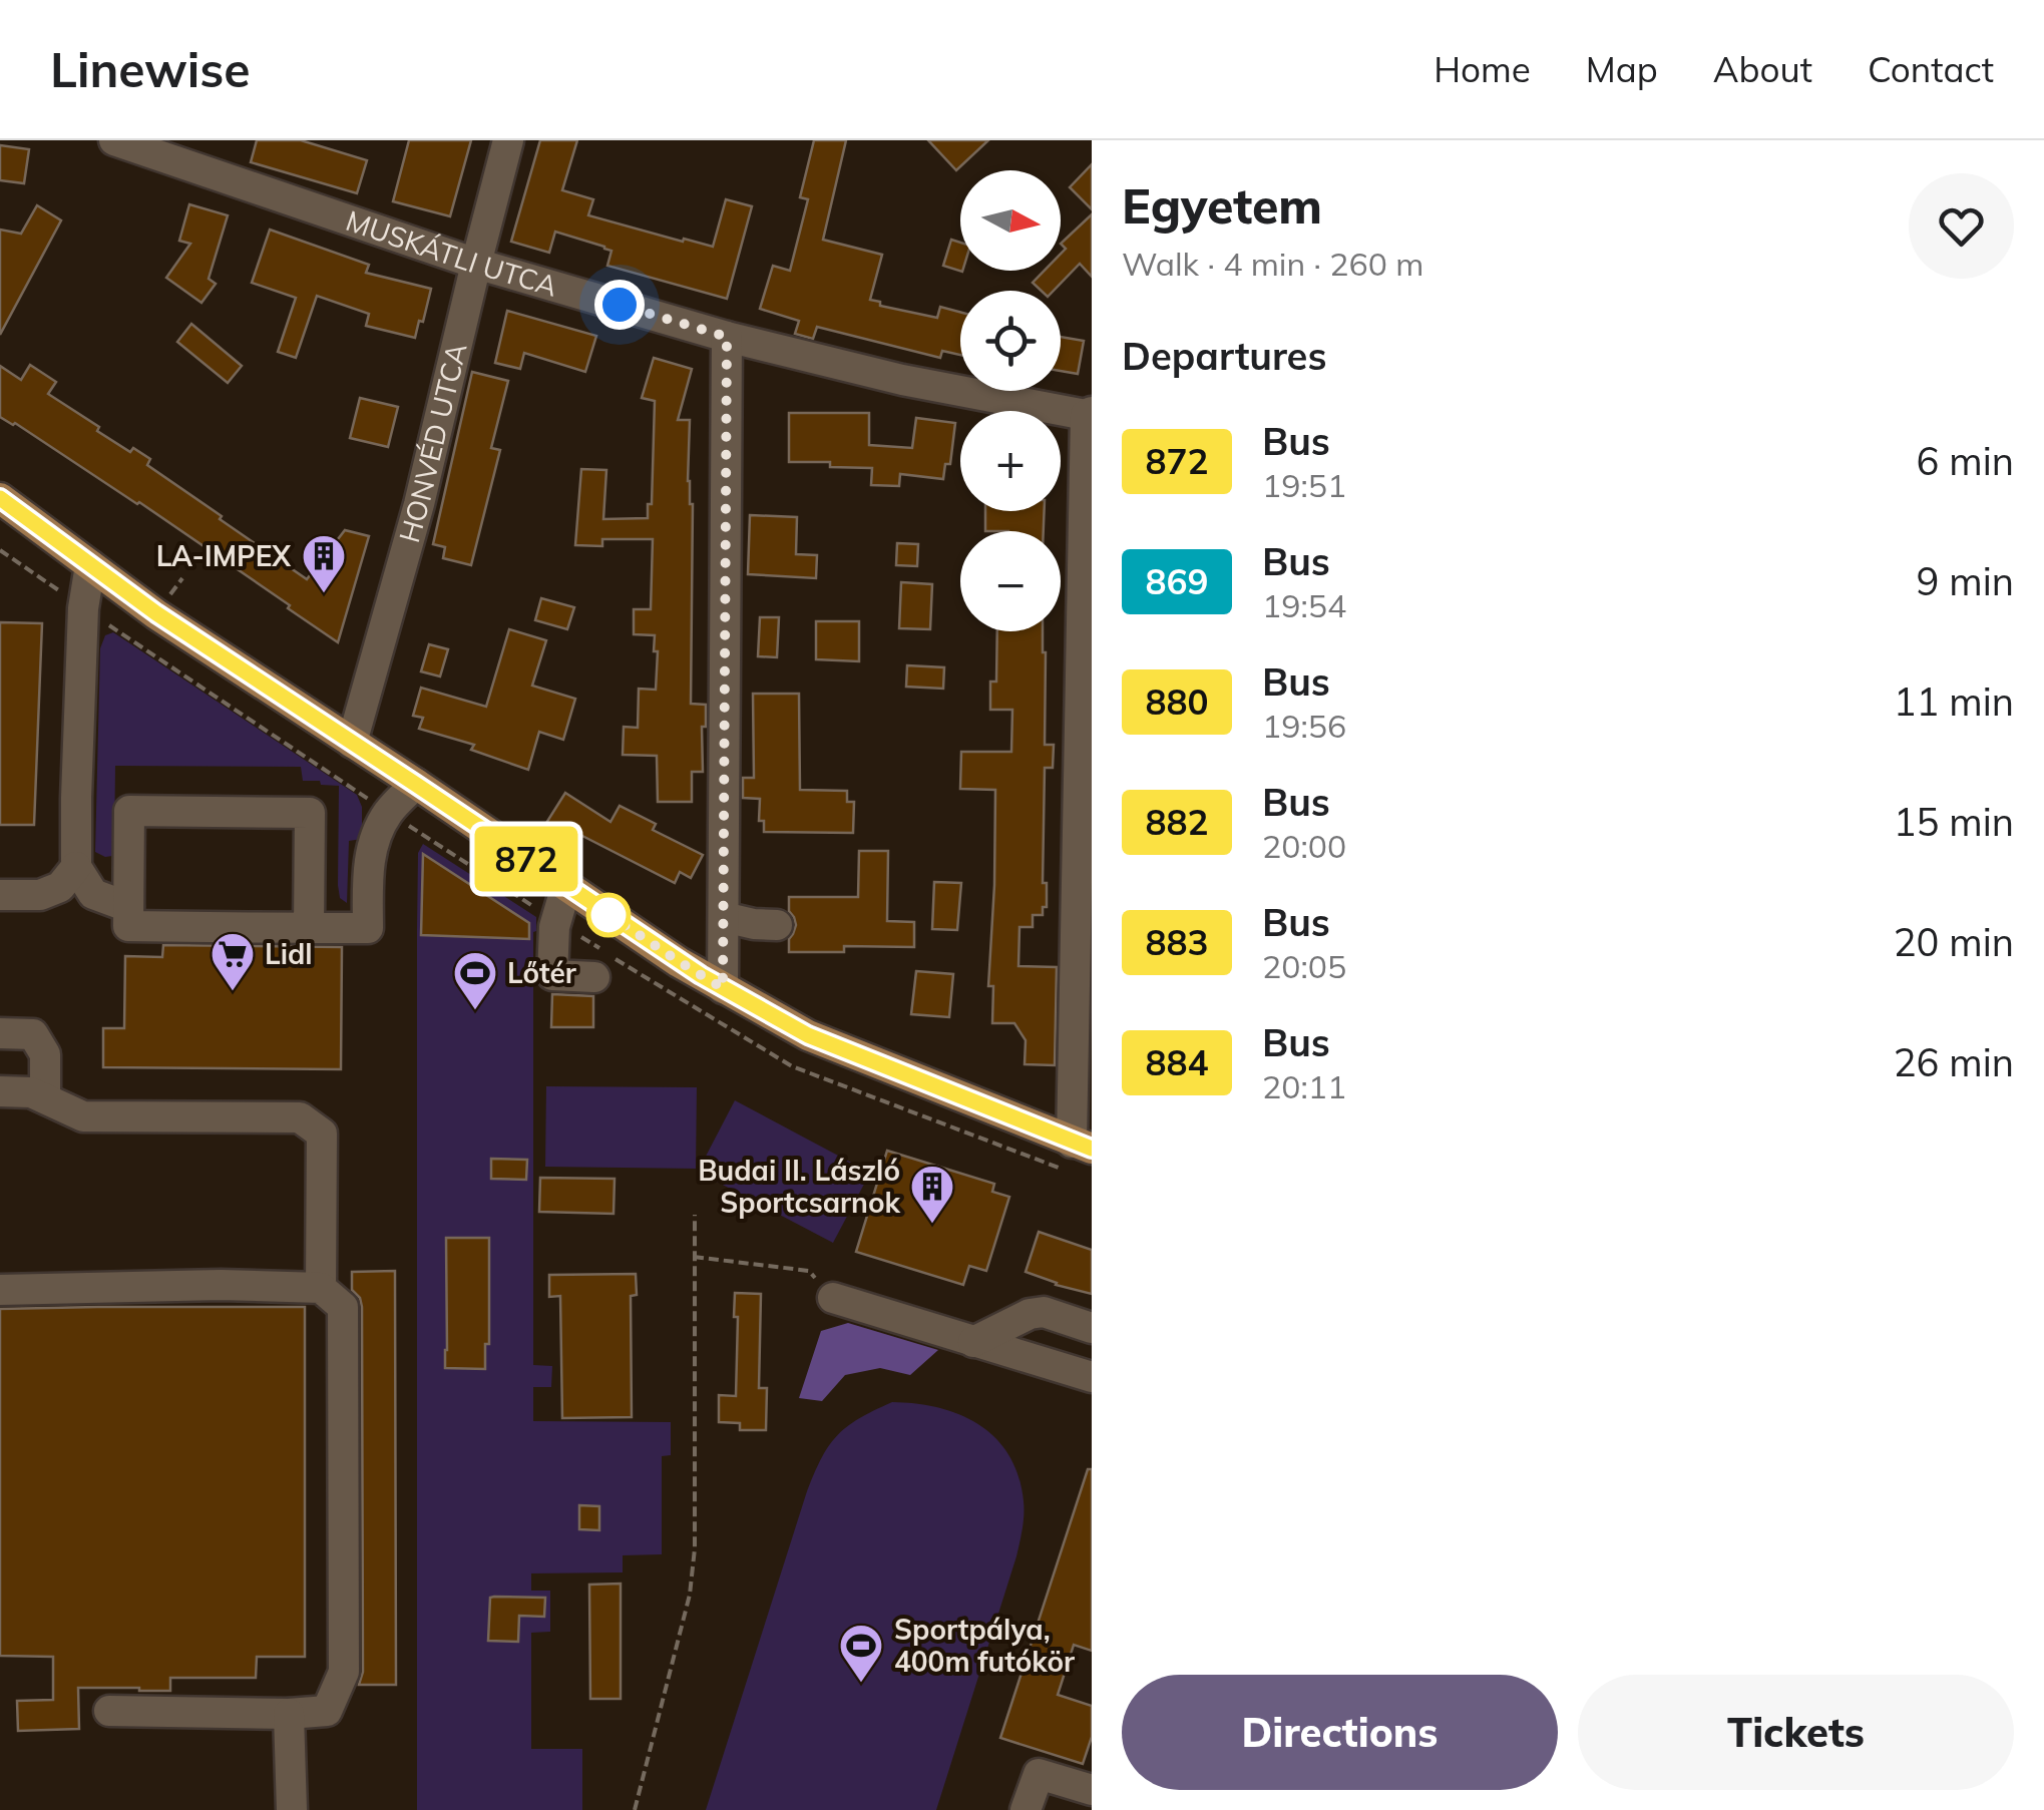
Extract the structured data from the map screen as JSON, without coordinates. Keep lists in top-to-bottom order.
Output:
{
  "streets": {
    "street": ["MUSKÁTLI UTCA", "HONVÉD UTCA"]
  },
  "crossings": [
    ["MUSKÁTLI UTCA", "HONVÉD UTCA"]
  ],
  "places": {
    "building": ["LA-IMPEX", "Budai II. László Sportcsarnok"],
    "supermarket": ["Lidl"],
    "sports": ["Lőtér", "Sportpálya, 400m futókör"]
  },
  "lines": ["bus line 872"],
  "north": "right",
  "page": {
    "header": "Linewise",
    "nav": [
      "Home",
      "Map",
      "About",
      "Contact"
    ],
    "on_map": "872",
    "heading": [
      ["Egyetem", "Walk · 4 min · 260 m"],
      "Departures"
    ],
    "map_buttons": ["+", "−"],
    "list": [
      {
        "mark": "872",
        "name": "Bus",
        "note": "19:51",
        "value": "6 min"
      },
      {
        "mark": "869",
        "name": "Bus",
        "note": "19:54",
        "value": "9 min"
      },
      {
        "mark": "880",
        "name": "Bus",
        "note": "19:56",
        "value": "11 min"
      },
      {
        "mark": "882",
        "name": "Bus",
        "note": "20:00",
        "value": "15 min"
      },
      {
        "mark": "883",
        "name": "Bus",
        "note": "20:05",
        "value": "20 min"
      },
      {
        "mark": "884",
        "name": "Bus",
        "note": "20:11",
        "value": "26 min"
      }
    ],
    "buttons": ["Directions", "Tickets"]
  }
}
